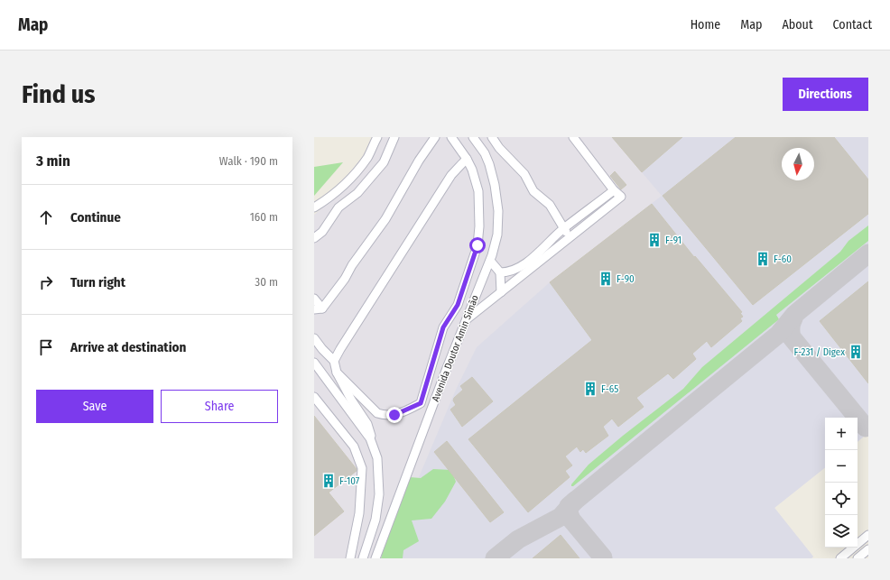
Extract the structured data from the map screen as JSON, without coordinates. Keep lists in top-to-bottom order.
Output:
{
  "streets": {
    "street": ["Avenida Doutor Amin Simão"]
  },
  "places": {
    "building": [
      "F-91",
      "F-60",
      "F-90",
      "F-231 / Digex",
      "F-65",
      "F-107"
    ]
  },
  "north": "bottom",
  "page": {
    "header": "Map",
    "nav": [
      "Home",
      "Map",
      "About",
      "Contact"
    ],
    "buttons": [
      "Directions",
      ["Save", "Share"]
    ],
    "title": "Find us",
    "heading": ["3 min", "Walk · 190 m"],
    "list": [
      ["Continue", "160 m"],
      ["Turn right", "30 m"],
      "Arrive at destination"
    ],
    "map_buttons": ["+", "−"]
  }
}
